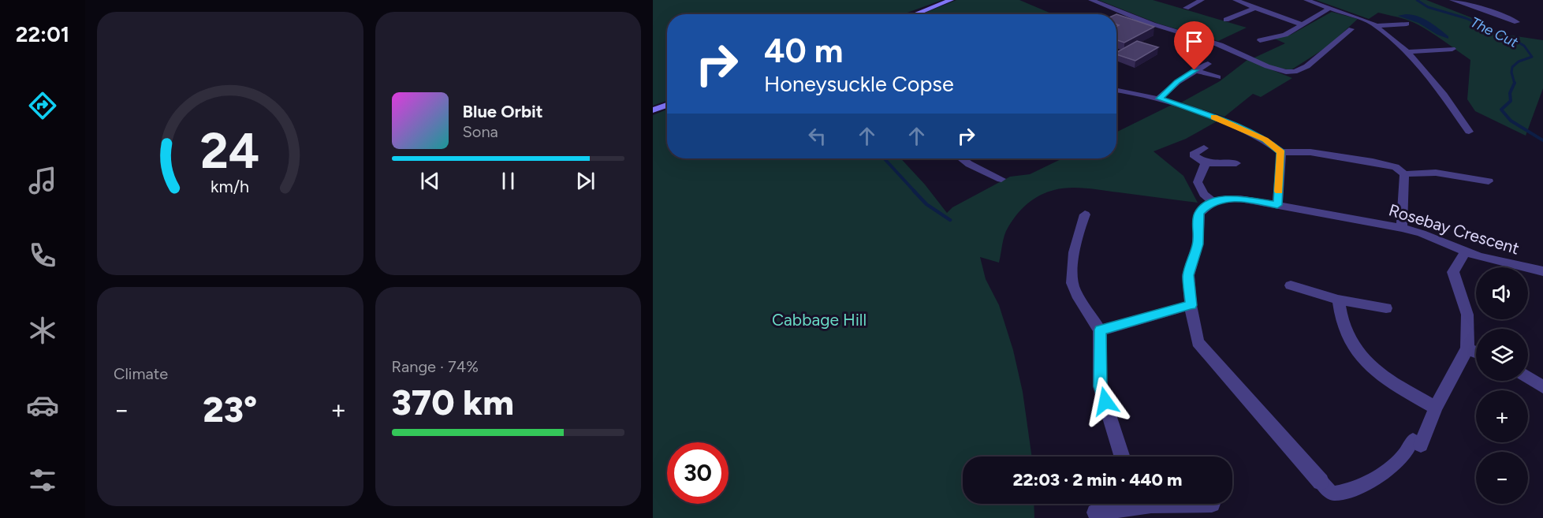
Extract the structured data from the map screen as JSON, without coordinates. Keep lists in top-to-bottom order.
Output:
{
  "streets": {
    "street": ["Rosebay Crescent"]
  },
  "water": ["The Cut"],
  "parks": ["Cabbage Hill"],
  "page": {
    "tabs": "22:01",
    "turn": ["40 m", "Honeysuckle Copse"],
    "song": ["Blue Orbit", "Sona"],
    "map_buttons": ["+", "−"],
    "tile": [
      "Climate",
      ["Range · 74%", "370 km"]
    ],
    "heat": ["−", "23°", "+"],
    "limit": "30",
    "trip": "22:03 · 2 min · 440 m",
    "gauge": ["24", "km/h"]
  }
}
